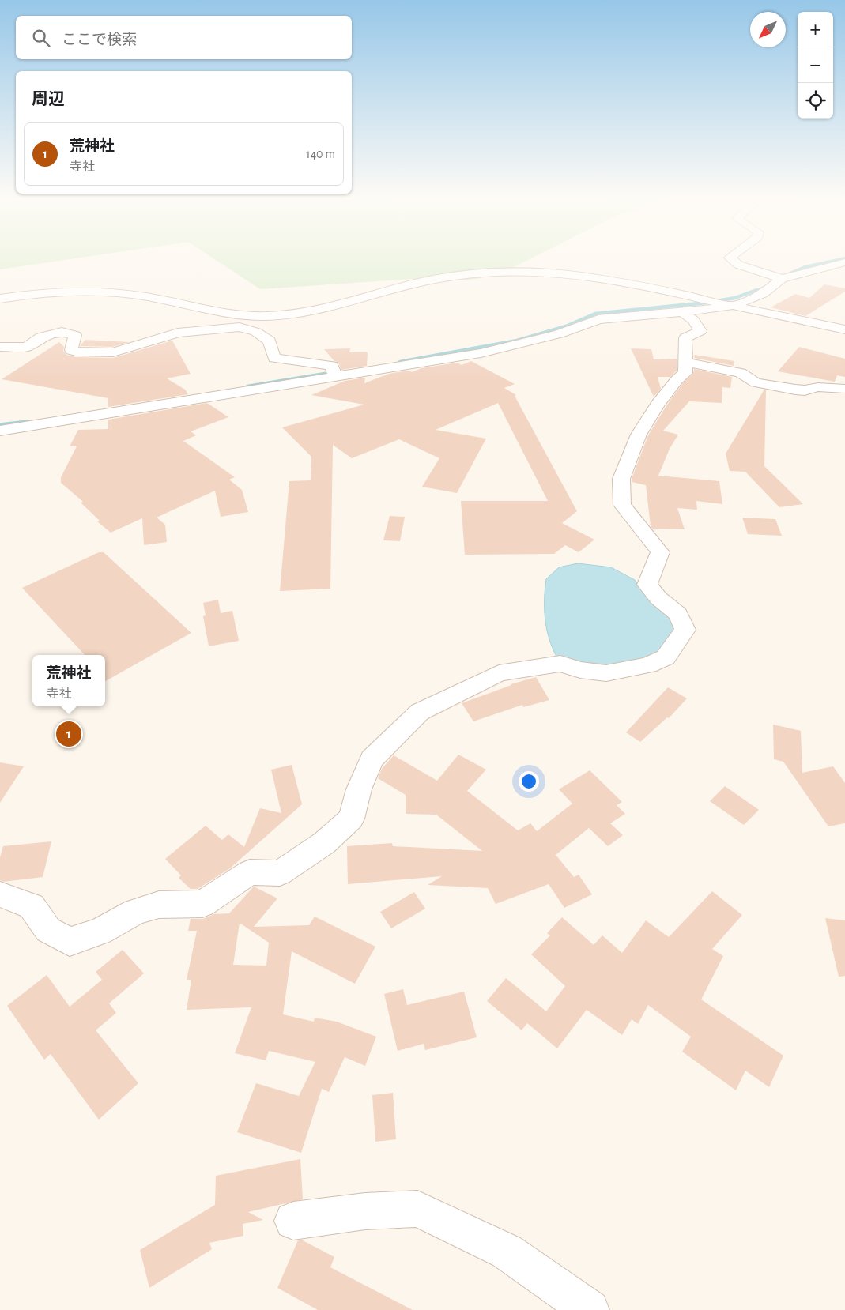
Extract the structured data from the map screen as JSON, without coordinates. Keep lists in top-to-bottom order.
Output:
{
  "north": "bottom left",
  "page": {
    "map_buttons": ["+", "−"],
    "search": "ここで検索",
    "heading": "周辺",
    "list": [
      {
        "mark": "1",
        "name": "荒神社",
        "note": "寺社",
        "value": "140 m"
      }
    ],
    "popup": ["荒神社", "寺社"],
    "pins": "1"
  }
}
